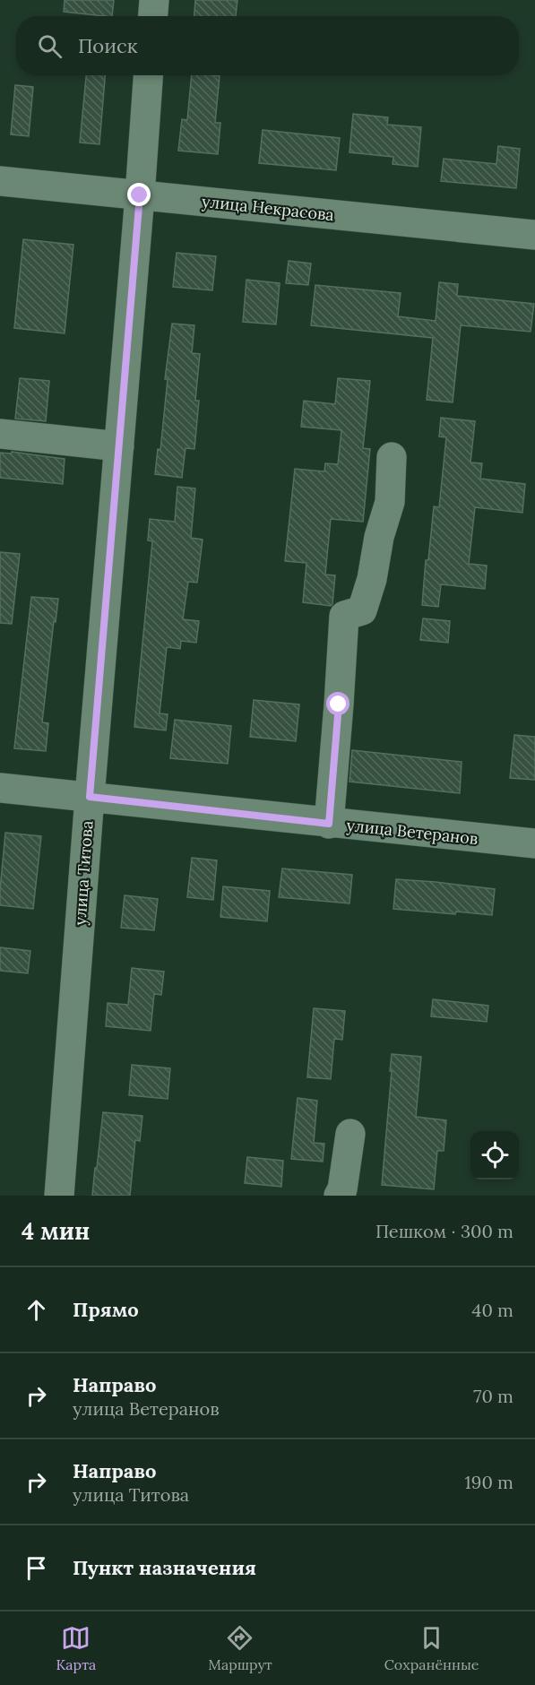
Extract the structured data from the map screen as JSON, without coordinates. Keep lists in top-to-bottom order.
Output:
{
  "streets": {
    "street": ["улица Некрасова", "улица Ветеранов", "улица Титова"]
  },
  "crossings": [
    ["улица Некрасова", "улица Титова"],
    ["улица Ветеранов", "улица Титова"]
  ],
  "page": {
    "search": "Поиск",
    "heading": ["4 мин", "Пешком · 300 m"],
    "list": [
      ["Прямо", "40 m"],
      ["Направо", "улица Ветеранов", "70 m"],
      ["Направо", "улица Титова", "190 m"],
      "Пункт назначения"
    ],
    "nav": ["Карта", "Маршрут", "Сохранённые"]
  }
}
